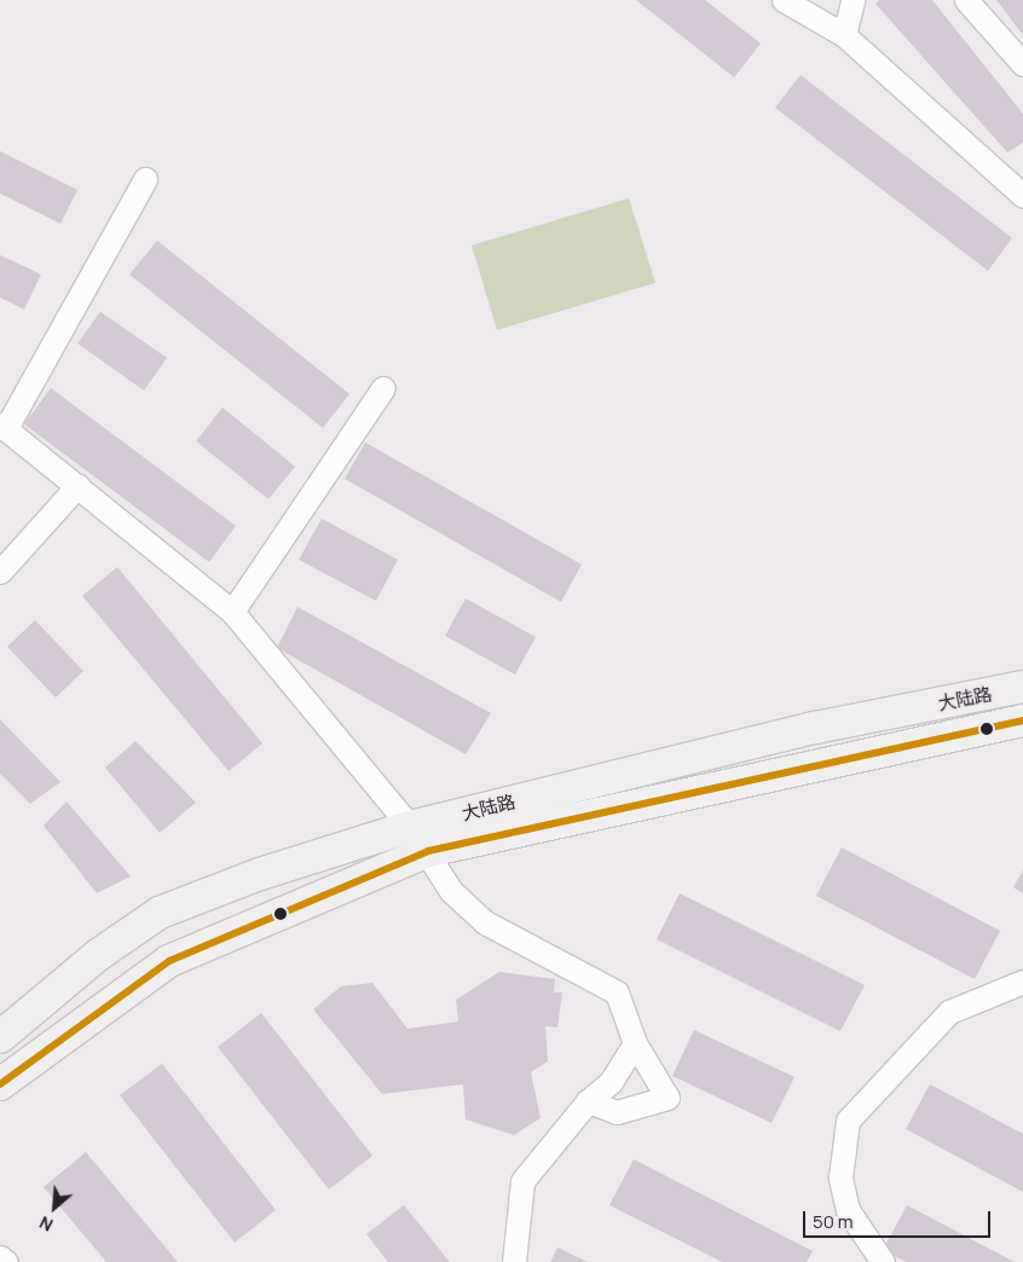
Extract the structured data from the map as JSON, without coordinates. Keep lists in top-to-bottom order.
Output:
{
  "streets": {
    "main road": ["大陆路"]
  },
  "scale_bar": "50 m",
  "north": "bottom left"
}
